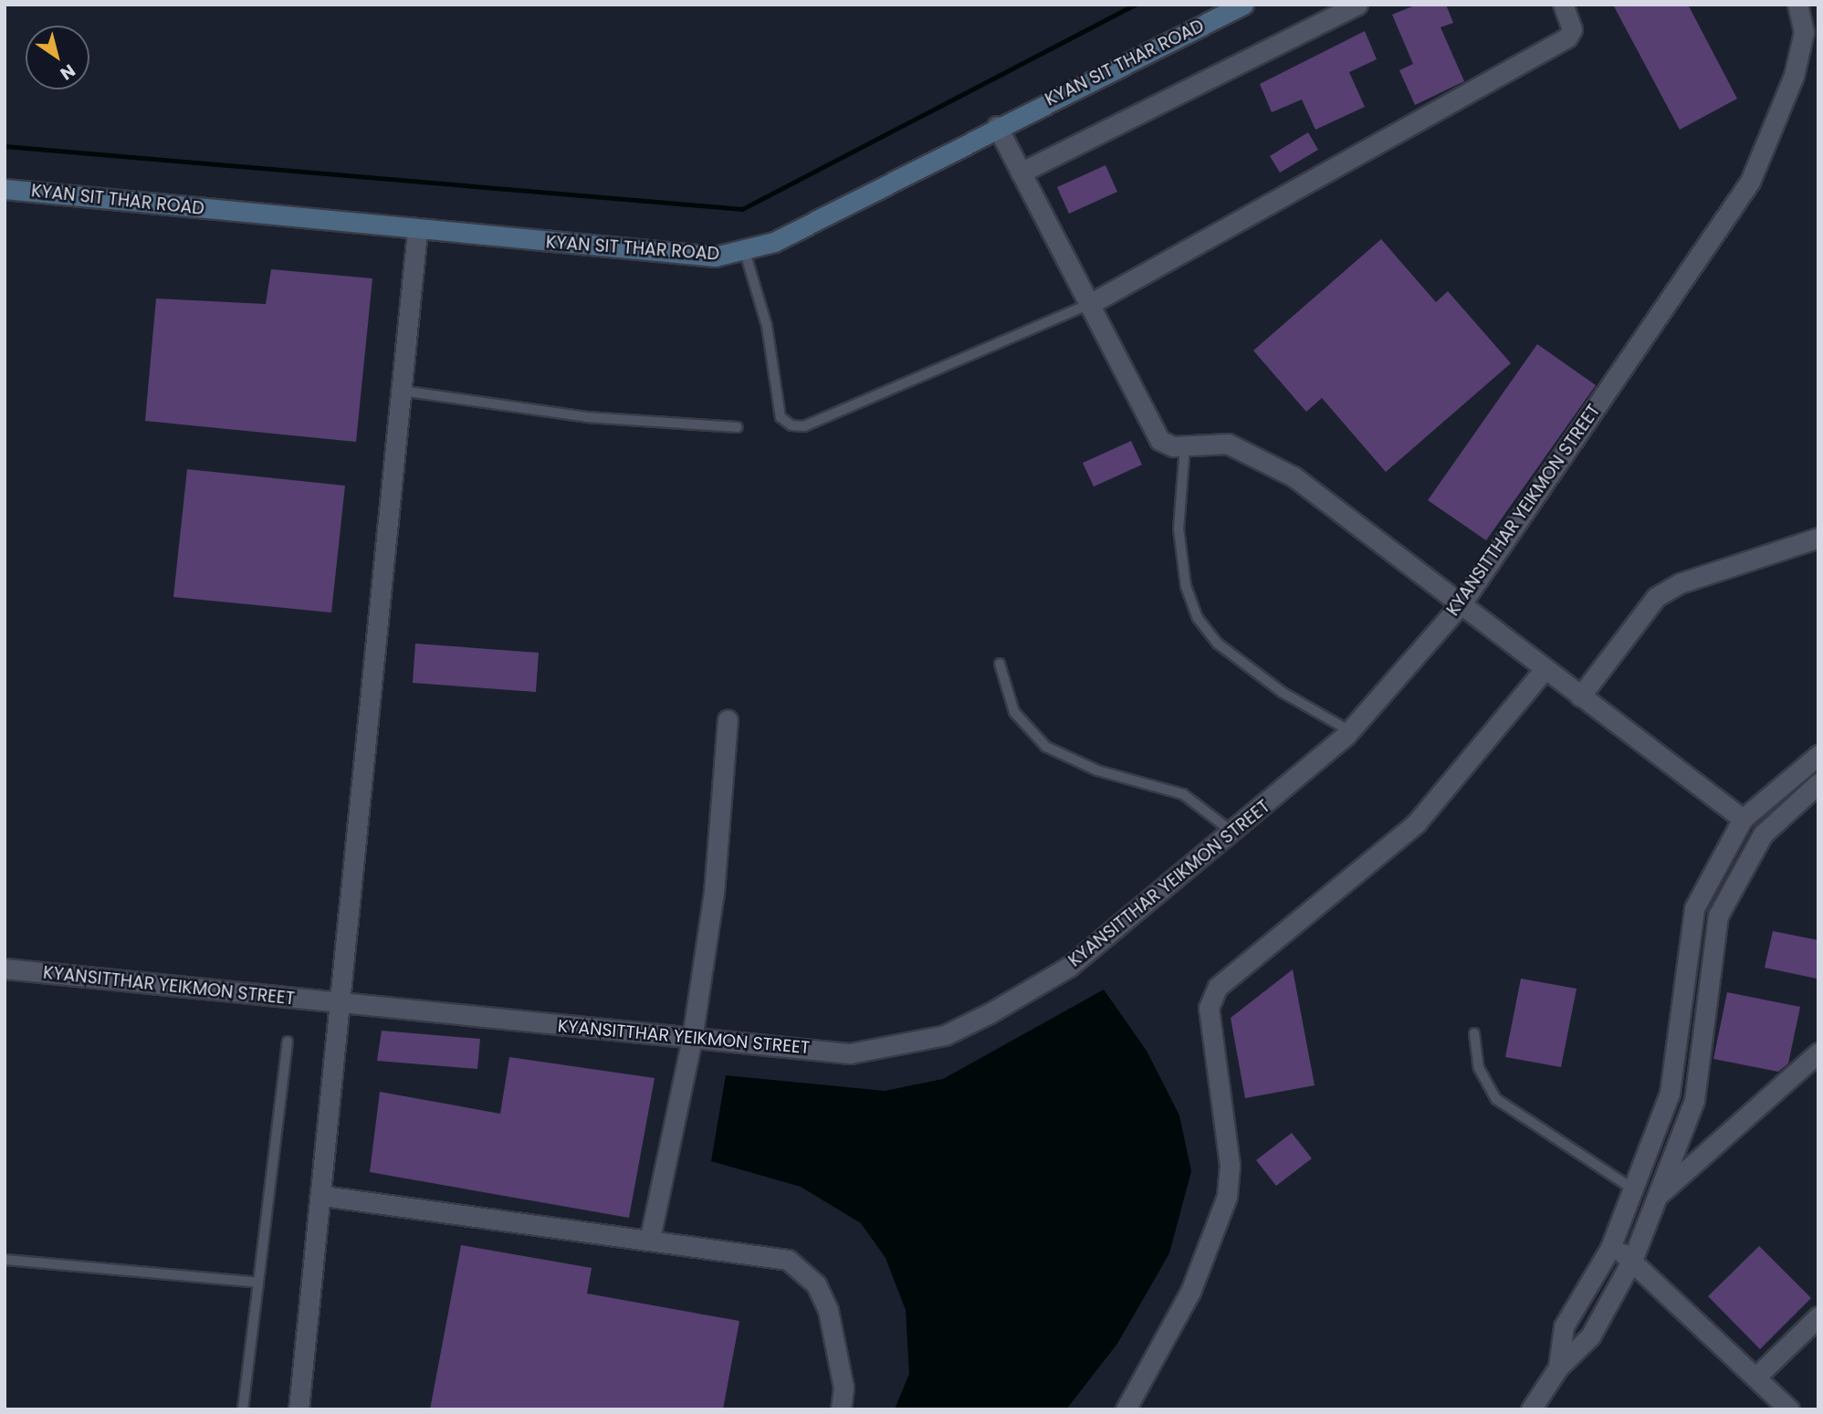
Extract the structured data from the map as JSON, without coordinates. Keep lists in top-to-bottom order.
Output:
{
  "streets": {
    "main road": ["KYAN SIT THAR ROAD"],
    "street": ["KYANSITTHAR YEIKMON STREET"]
  },
  "north": "bottom right"
}
